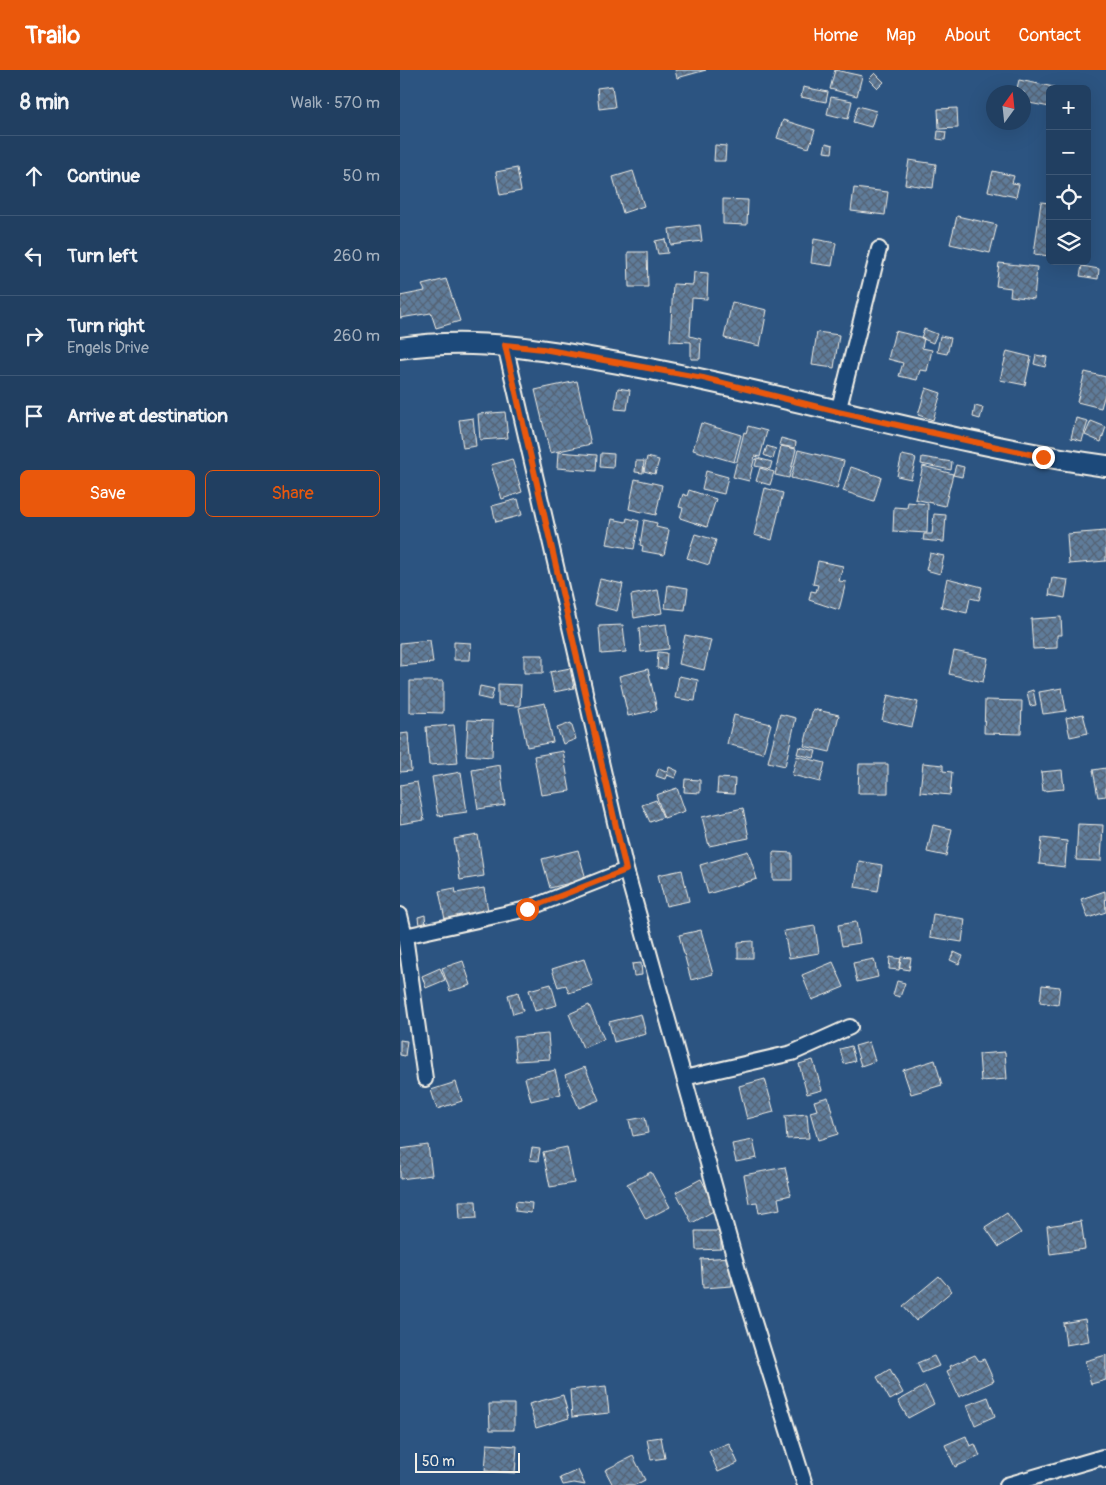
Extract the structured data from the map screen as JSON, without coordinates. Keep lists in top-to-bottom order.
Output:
{
  "scale_bar": "50 m",
  "north": "top",
  "page": {
    "header": "Trailo",
    "nav": [
      "Home",
      "Map",
      "About",
      "Contact"
    ],
    "heading": ["8 min", "Walk · 570 m"],
    "map_buttons": ["+", "−"],
    "list": [
      ["Continue", "50 m"],
      ["Turn left", "260 m"],
      ["Turn right", "Engels Drive", "260 m"],
      "Arrive at destination"
    ],
    "buttons": ["Save", "Share"],
    "scale": "50 m"
  }
}
